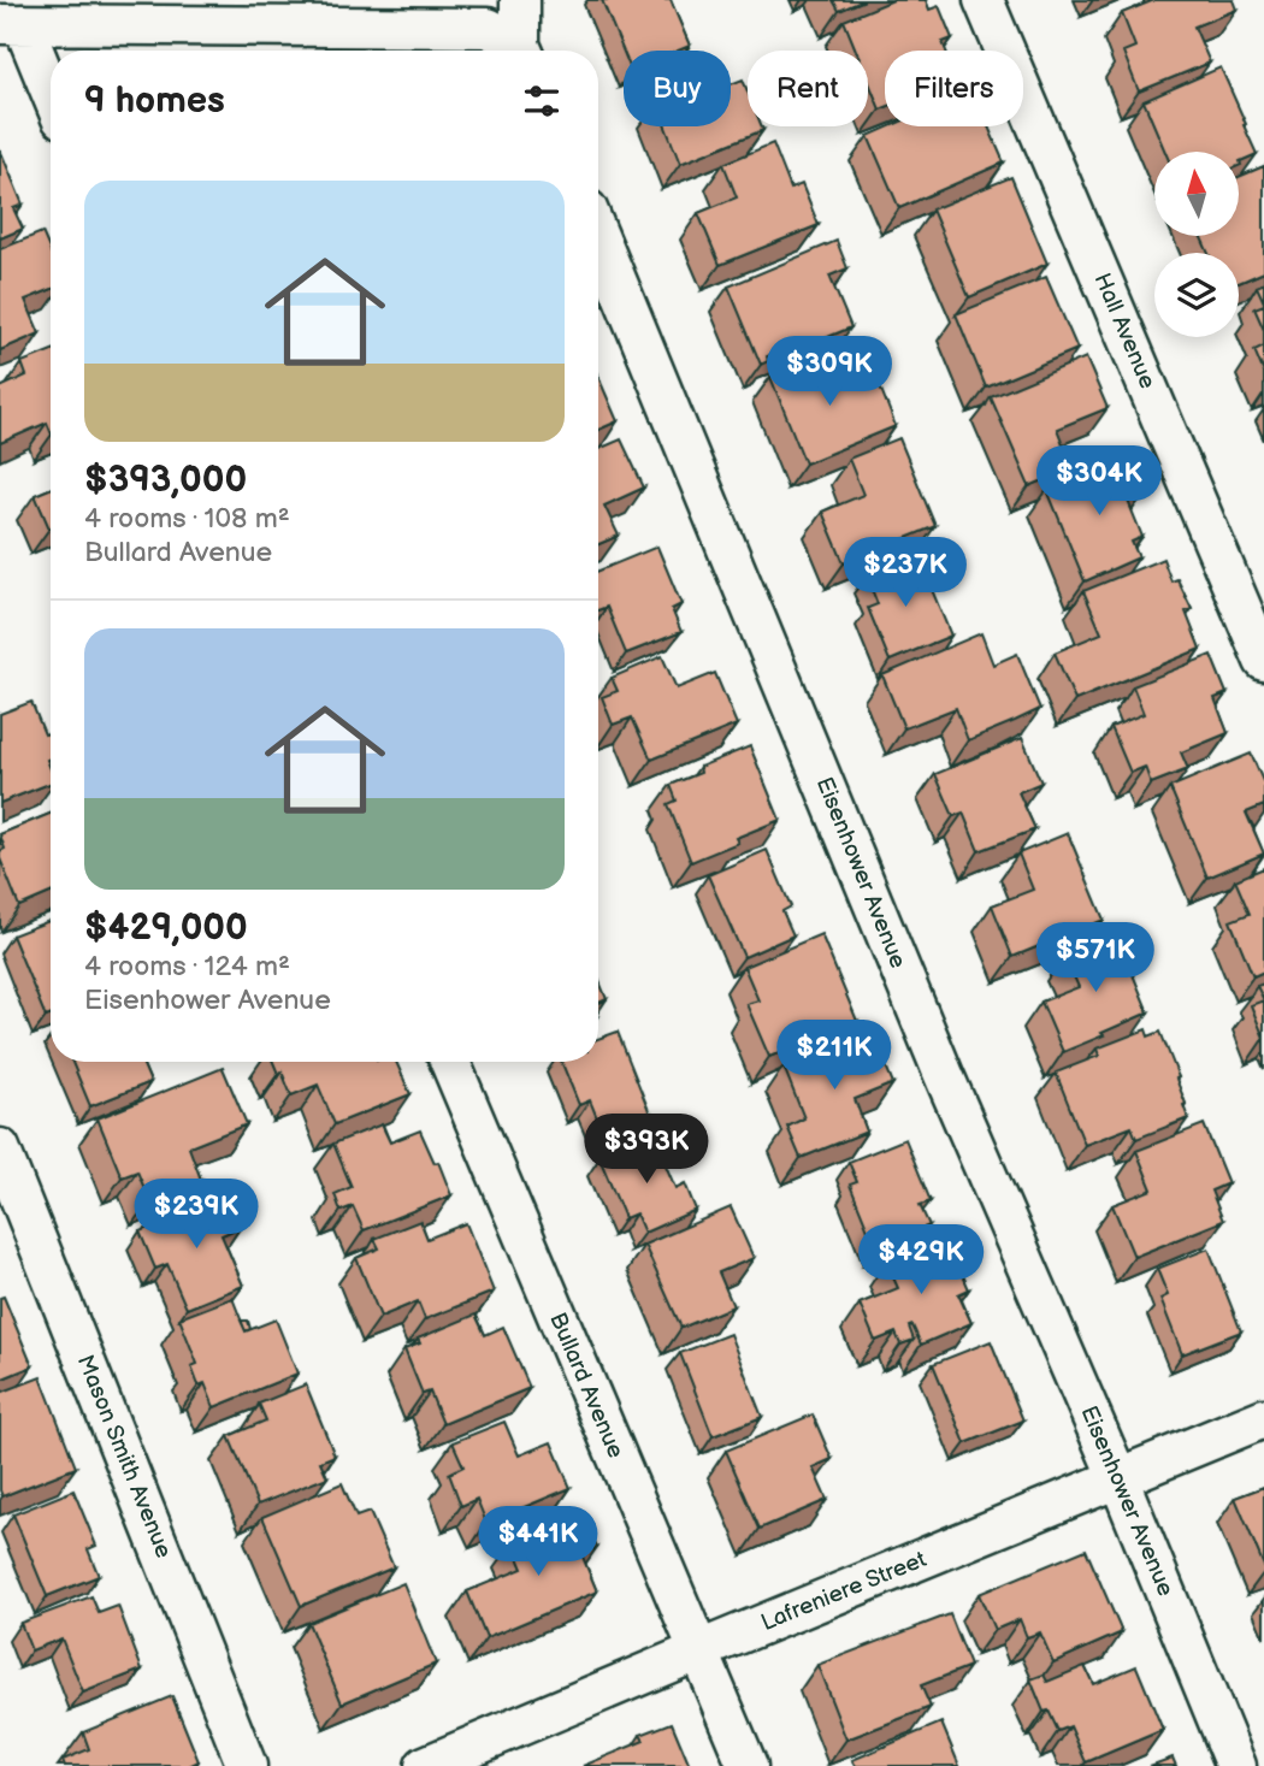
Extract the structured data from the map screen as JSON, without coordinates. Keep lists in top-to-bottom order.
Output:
{
  "streets": {
    "street": [
      "Hall Avenue",
      "Eisenhower Avenue",
      "Bullard Avenue",
      "Mason Smith Avenue",
      "Lafreniere Street"
    ]
  },
  "crossings": [
    ["Eisenhower Avenue", "Lafreniere Street"],
    ["Bullard Avenue", "Lafreniere Street"]
  ],
  "north": "top",
  "page": {
    "chip": ["Buy", "Rent", "Filters"],
    "heading": "9 homes",
    "list": [
      {
        "name": "$393,000",
        "note": "4 rooms · 108 m² · Bullard Avenue"
      },
      {
        "name": "$429,000",
        "note": "4 rooms · 124 m² · Eisenhower Avenue"
      }
    ],
    "price": [
      "$309K",
      "$304K",
      "$237K",
      "$571K",
      "$211K",
      "$393K",
      "$239K",
      "$429K",
      "$441K"
    ]
  }
}
